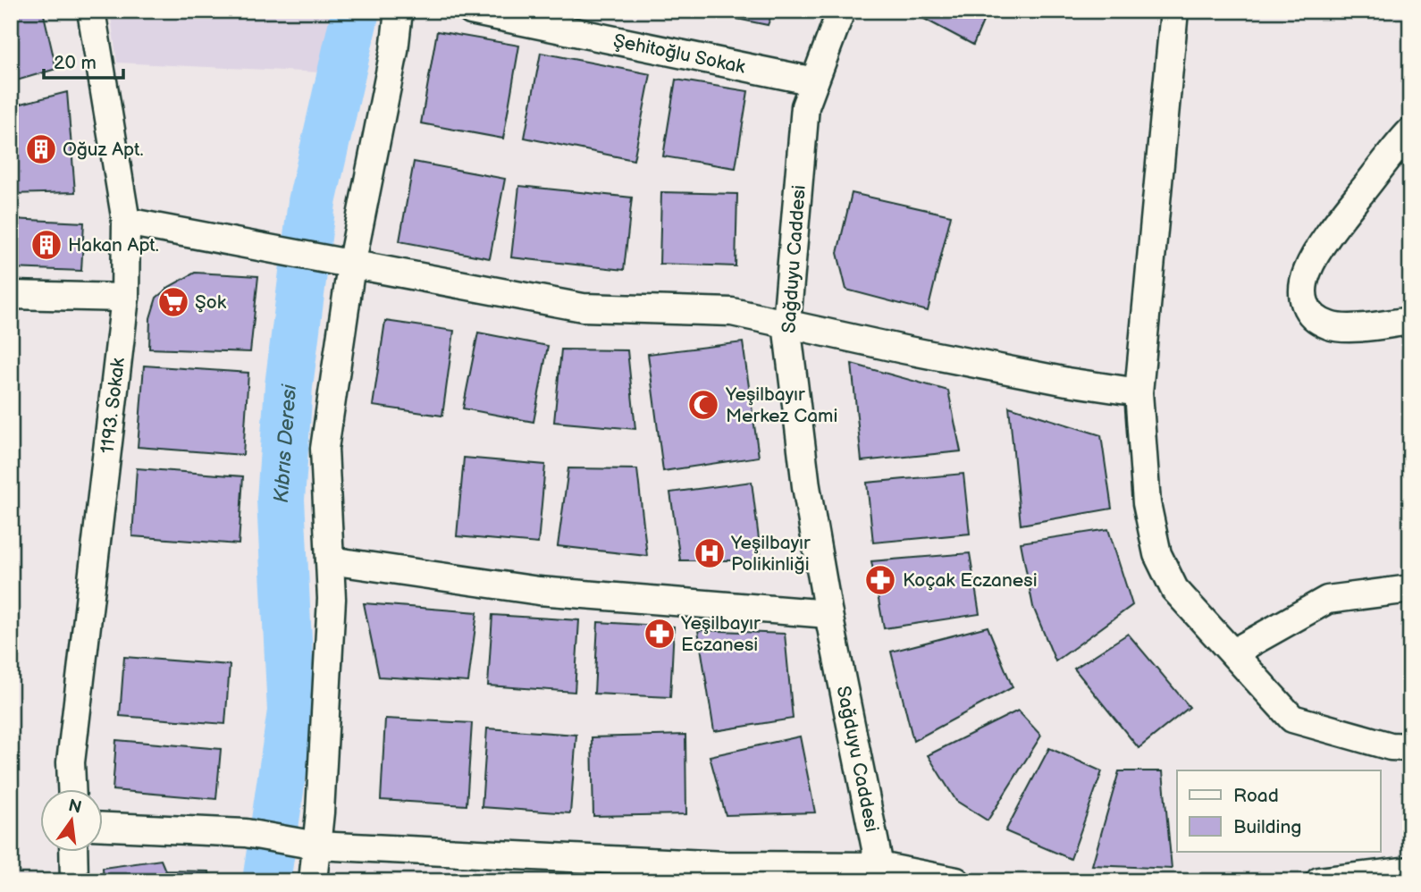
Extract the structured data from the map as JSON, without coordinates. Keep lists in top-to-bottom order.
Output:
{
  "streets": {
    "street": ["Şehitoğlu Sokak", "Sağduyu Caddesi", "1193. Sokak"]
  },
  "crossings": [
    ["Şehitoğlu Sokak", "Sağduyu Caddesi"]
  ],
  "water": ["Kıbrıs Deresi"],
  "places": {
    "building": ["Oğuz Apt.", "Hakan Apt."],
    "supermarket": ["Şok"],
    "mosque": ["Yeşilbayır Merkez Cami"],
    "hospital": ["Yeşilbayır Polikinliği"],
    "pharmacy": ["Koçak Eczanesi", "Yeşilbayır Eczanesi"]
  },
  "legend": ["Road", "Building"],
  "scale_bar": "20 m",
  "north": "top"
}
